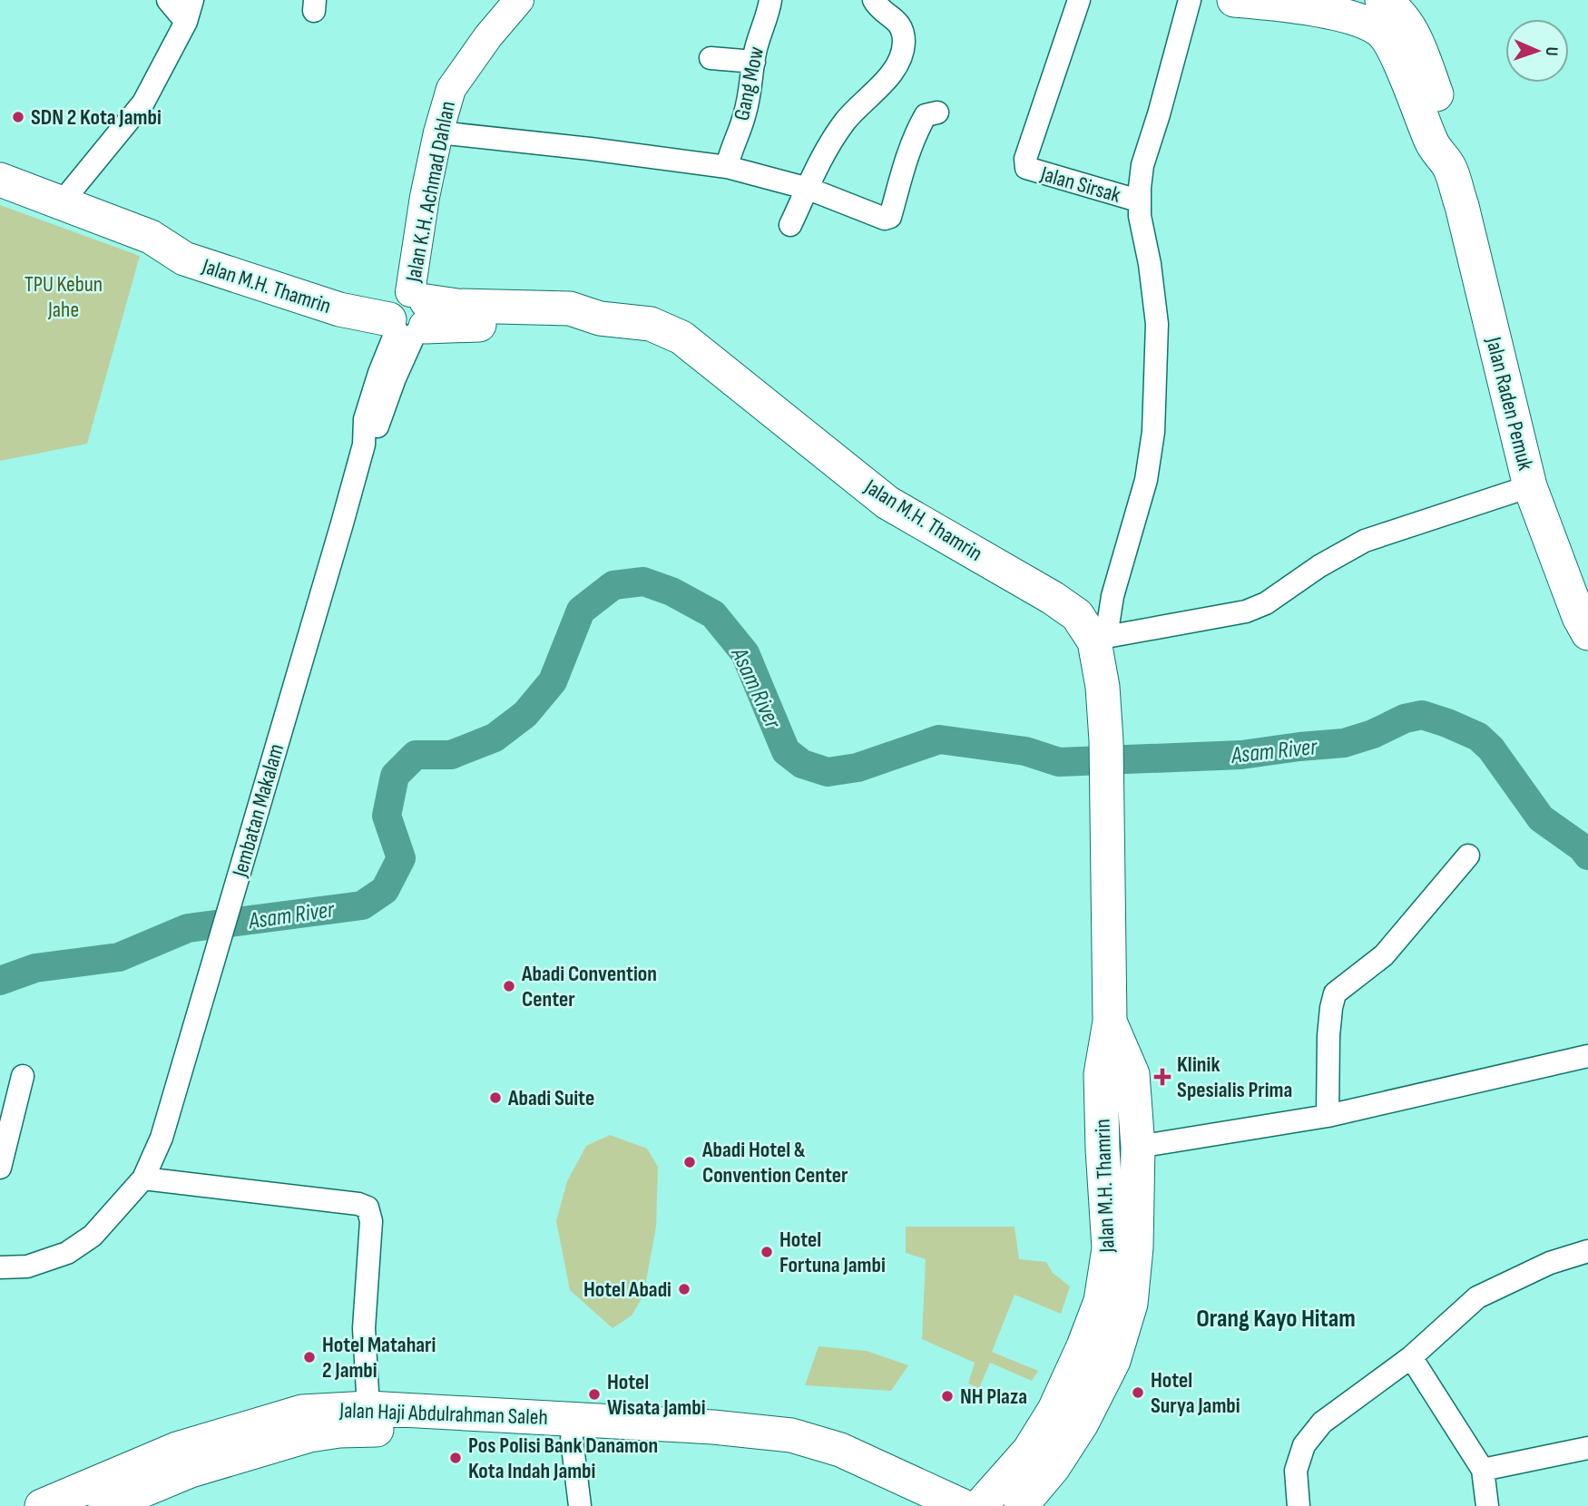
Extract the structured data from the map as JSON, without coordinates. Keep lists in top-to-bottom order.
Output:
{
  "streets": {
    "highway": ["Jalan M.H. Thamrin", "Jalan Raden Pemuk", "Jalan Haji Abdulrahman Saleh"],
    "main road": ["Jalan K.H. Achmad Dahlan"],
    "street": ["Gang Mow", "Jalan Sirsak", "Jembatan Makalam"]
  },
  "crossings": [
    ["Jalan K.H. Achmad Dahlan", "Jalan M.H. Thamrin"],
    ["Jalan K.H. Achmad Dahlan", "Jembatan Makalam"],
    ["Jalan M.H. Thamrin", "Jembatan Makalam"]
  ],
  "districts": ["Orang Kayo Hitam"],
  "water": ["Asam River"],
  "parks": ["TPU Kebun Jahe"],
  "places": {
    "other": [
      "SDN 2 Kota Jambi",
      "Abadi Convention Center",
      "Abadi Suite",
      "Abadi Hotel & Convention Center",
      "Hotel Fortuna Jambi",
      "Hotel Abadi",
      "Hotel Matahari 2 Jambi",
      "Hotel Surya Jambi",
      "Hotel Wisata Jambi",
      "NH Plaza",
      "Pos Polisi Bank Danamon Kota Indah Jambi"
    ],
    "health": ["Klinik Spesialis Prima"]
  },
  "north": "right"
}
